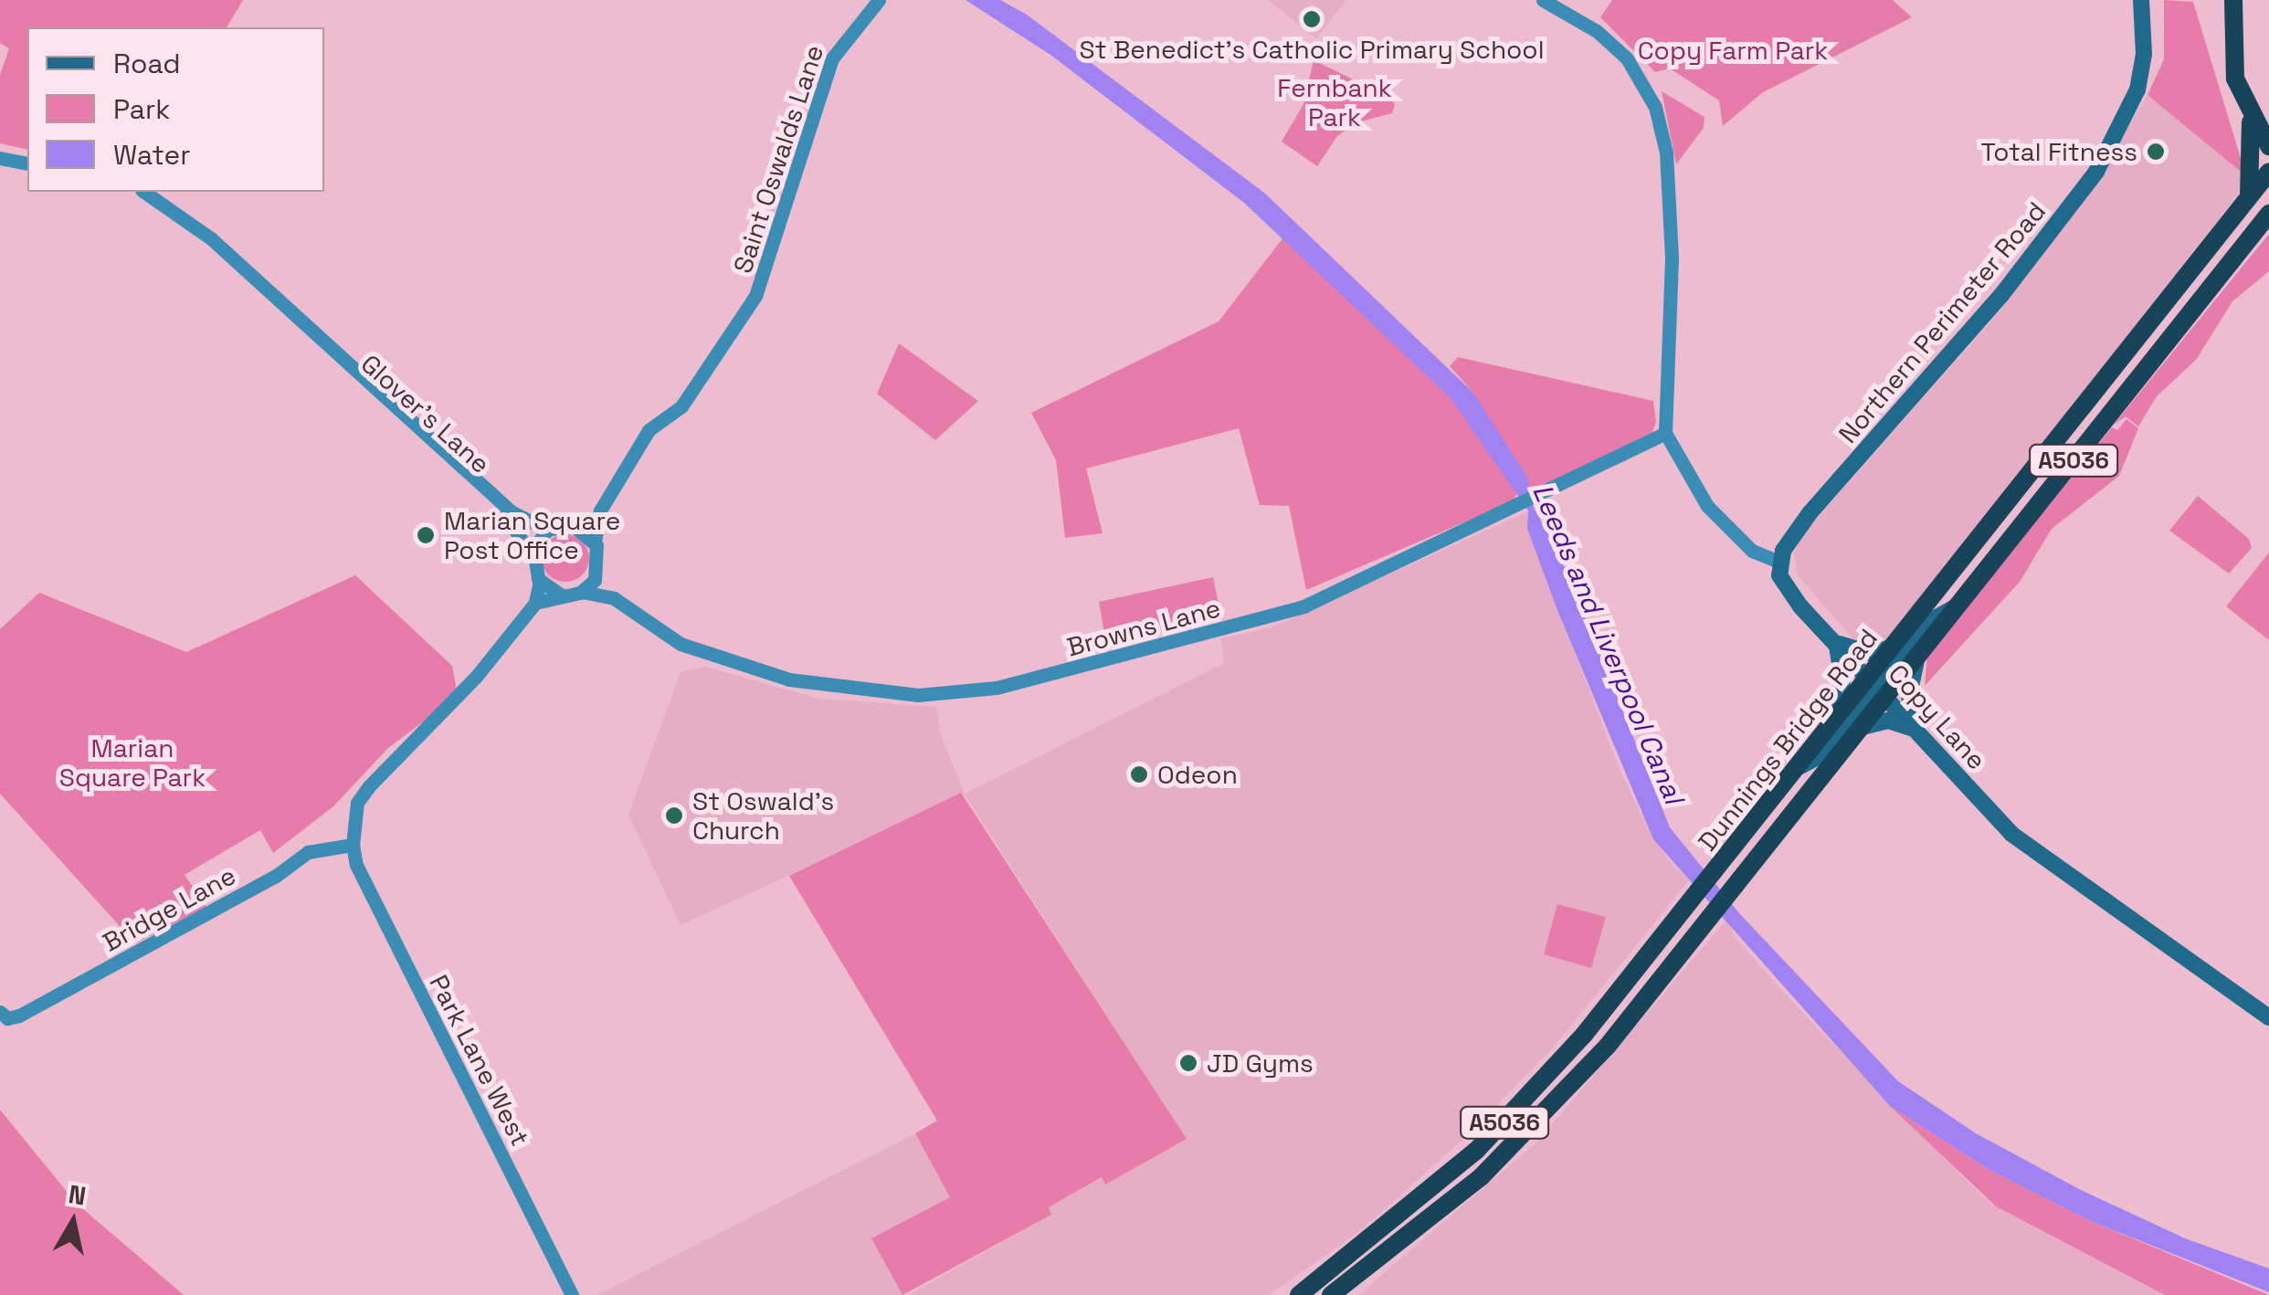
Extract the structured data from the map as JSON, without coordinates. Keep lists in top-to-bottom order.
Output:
{
  "streets": {
    "highway": ["A5036", "Dunnings Bridge Road"],
    "main road": ["Northern Perimeter Road", "Copy Lane"],
    "street": [
      "Saint Oswalds Lane",
      "Glover's Lane",
      "Browns Lane",
      "Bridge Lane",
      "Park Lane West"
    ]
  },
  "crossings": [
    ["Saint Oswalds Lane", "Glover's Lane"],
    ["Saint Oswalds Lane", "Browns Lane"],
    ["Northern Perimeter Road", "Copy Lane"],
    ["Glover's Lane", "Browns Lane"],
    ["Copy Lane", "Dunnings Bridge Road"],
    ["Bridge Lane", "Park Lane West"]
  ],
  "water": ["Leeds and Liverpool Canal"],
  "parks": ["Copy Farm Park", "Fernbank Park", "Marian Square Park"],
  "places": [
    "St Benedict's Catholic Primary School",
    "Total Fitness",
    "Marian Square Post Office",
    "Odeon",
    "St Oswald's Church",
    "JD Gyms"
  ],
  "legend": ["Road", "Park", "Water"],
  "north": "top"
}
